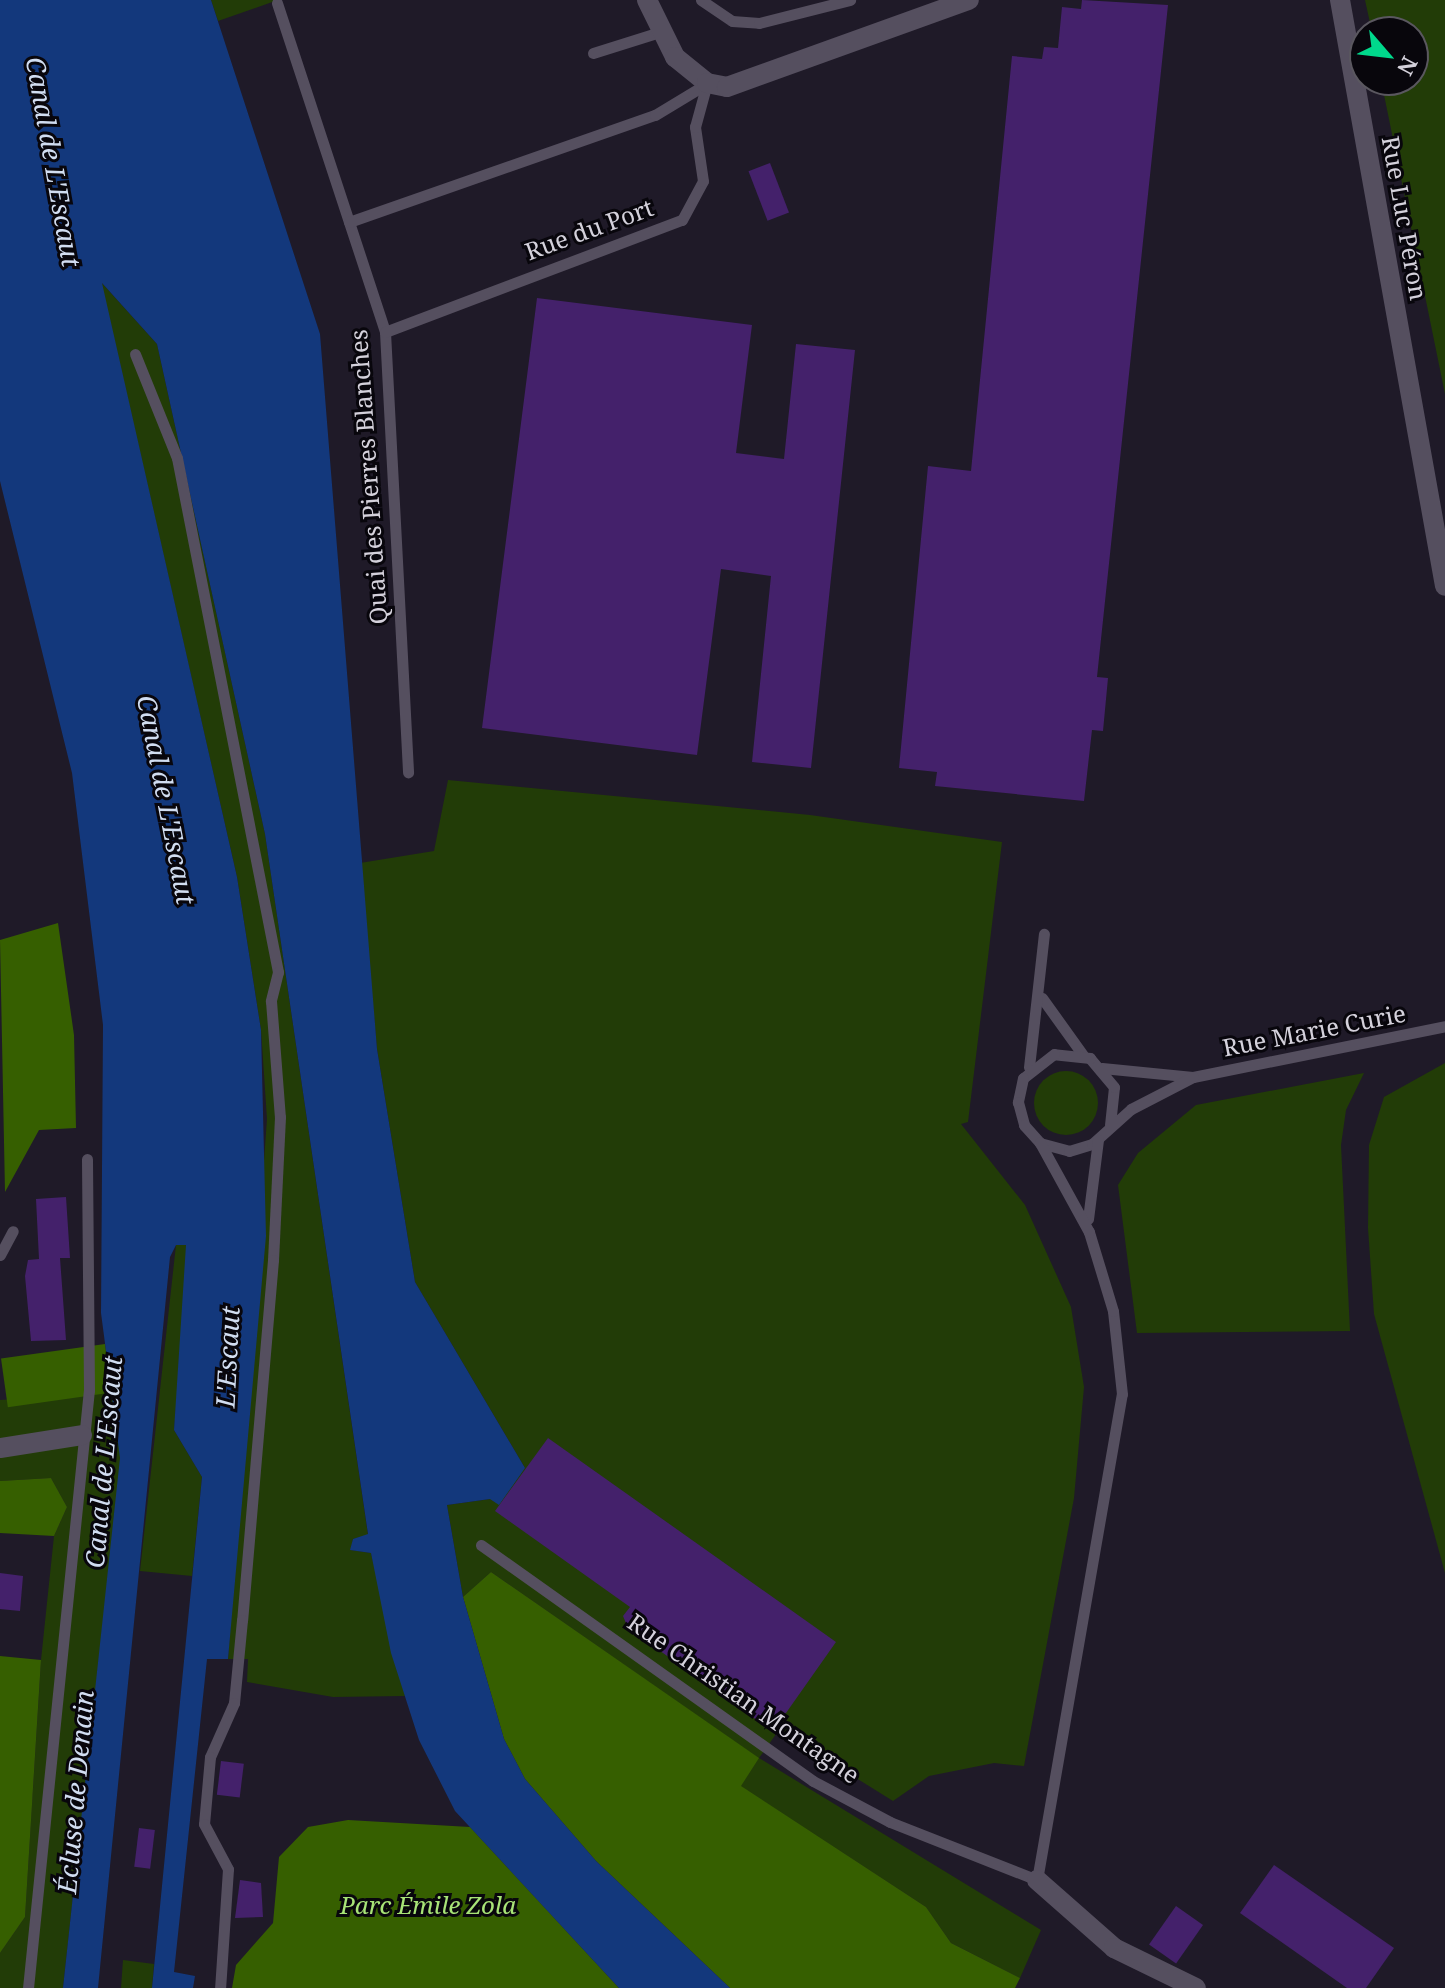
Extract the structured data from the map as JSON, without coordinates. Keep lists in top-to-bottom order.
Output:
{
  "streets": {
    "street": ["Rue Luc Péron", "Rue Christian Montagne"],
    "lane": ["Rue du Port", "Quai des Pierres Blanches", "Rue Marie Curie"]
  },
  "crossings": [
    ["Rue du Port", "Quai des Pierres Blanches"]
  ],
  "water": ["Canal de L'Escaut", "L'Escaut", "Écluse de Denain"],
  "parks": ["Parc Émile Zola"],
  "north": "bottom right"
}
